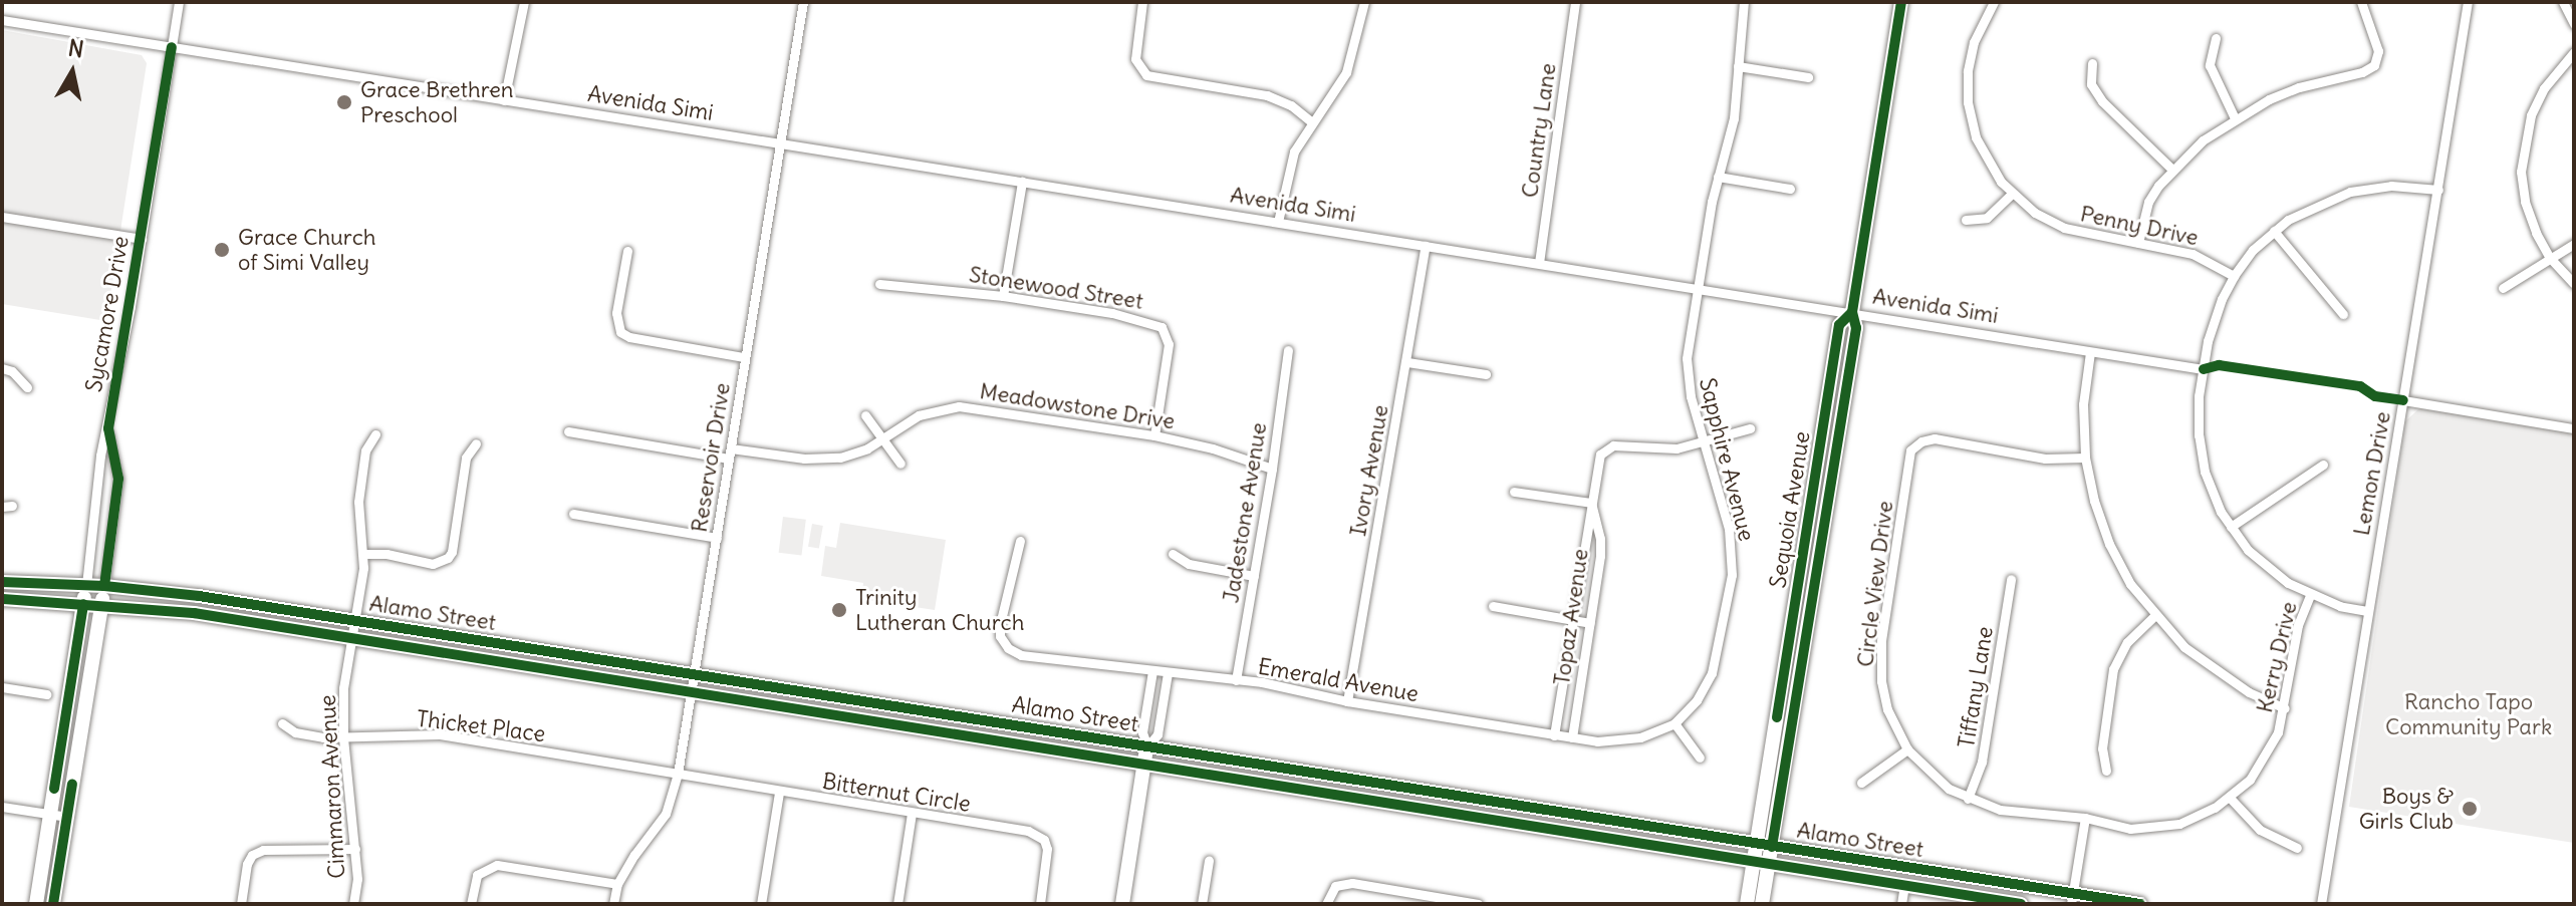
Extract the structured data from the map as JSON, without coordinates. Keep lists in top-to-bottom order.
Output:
{
  "streets": {
    "main road": ["Sycamore Drive", "Sequoia Avenue", "Alamo Street"],
    "street": [
      "Avenida Simi",
      "Country Lane",
      "Penny Drive",
      "Stonewood Street",
      "Meadowstone Drive",
      "Reservoir Drive",
      "Sapphire Avenue",
      "Ivory Avenue",
      "Lemon Drive",
      "Jadestone Avenue",
      "Circle View Drive",
      "Topaz Avenue",
      "Kerry Drive",
      "Emerald Avenue",
      "Tiffany Lane",
      "Thicket Place",
      "Cimmaron Avenue",
      "Bitternut Circle"
    ]
  },
  "crossings": [
    ["Avenida Simi", "Country Lane"],
    ["Avenida Simi", "Sycamore Drive"],
    ["Avenida Simi", "Reservoir Drive"],
    ["Avenida Simi", "Sapphire Avenue"],
    ["Avenida Simi", "Ivory Avenue"],
    ["Avenida Simi", "Sequoia Avenue"],
    ["Stonewood Street", "Meadowstone Drive"],
    ["Sycamore Drive", "Alamo Street"],
    ["Meadowstone Drive", "Reservoir Drive"],
    ["Meadowstone Drive", "Jadestone Avenue"],
    ["Reservoir Drive", "Alamo Street"],
    ["Reservoir Drive", "Thicket Place"],
    ["Reservoir Drive", "Bitternut Circle"],
    ["Sapphire Avenue", "Topaz Avenue"],
    ["Sapphire Avenue", "Emerald Avenue"],
    ["Ivory Avenue", "Emerald Avenue"],
    ["Sequoia Avenue", "Alamo Street"],
    ["Jadestone Avenue", "Emerald Avenue"],
    ["Circle View Drive", "Kerry Drive"],
    ["Circle View Drive", "Tiffany Lane"],
    ["Alamo Street", "Cimmaron Avenue"],
    ["Topaz Avenue", "Emerald Avenue"],
    ["Thicket Place", "Cimmaron Avenue"],
    ["Thicket Place", "Bitternut Circle"]
  ],
  "parks": ["Rancho Tapo Community Park"],
  "places": [
    "Grace Brethren Preschool",
    "Grace Church of Simi Valley",
    "Trinity Lutheran Church",
    "Boys & Girls Club"
  ],
  "north": "top"
}
